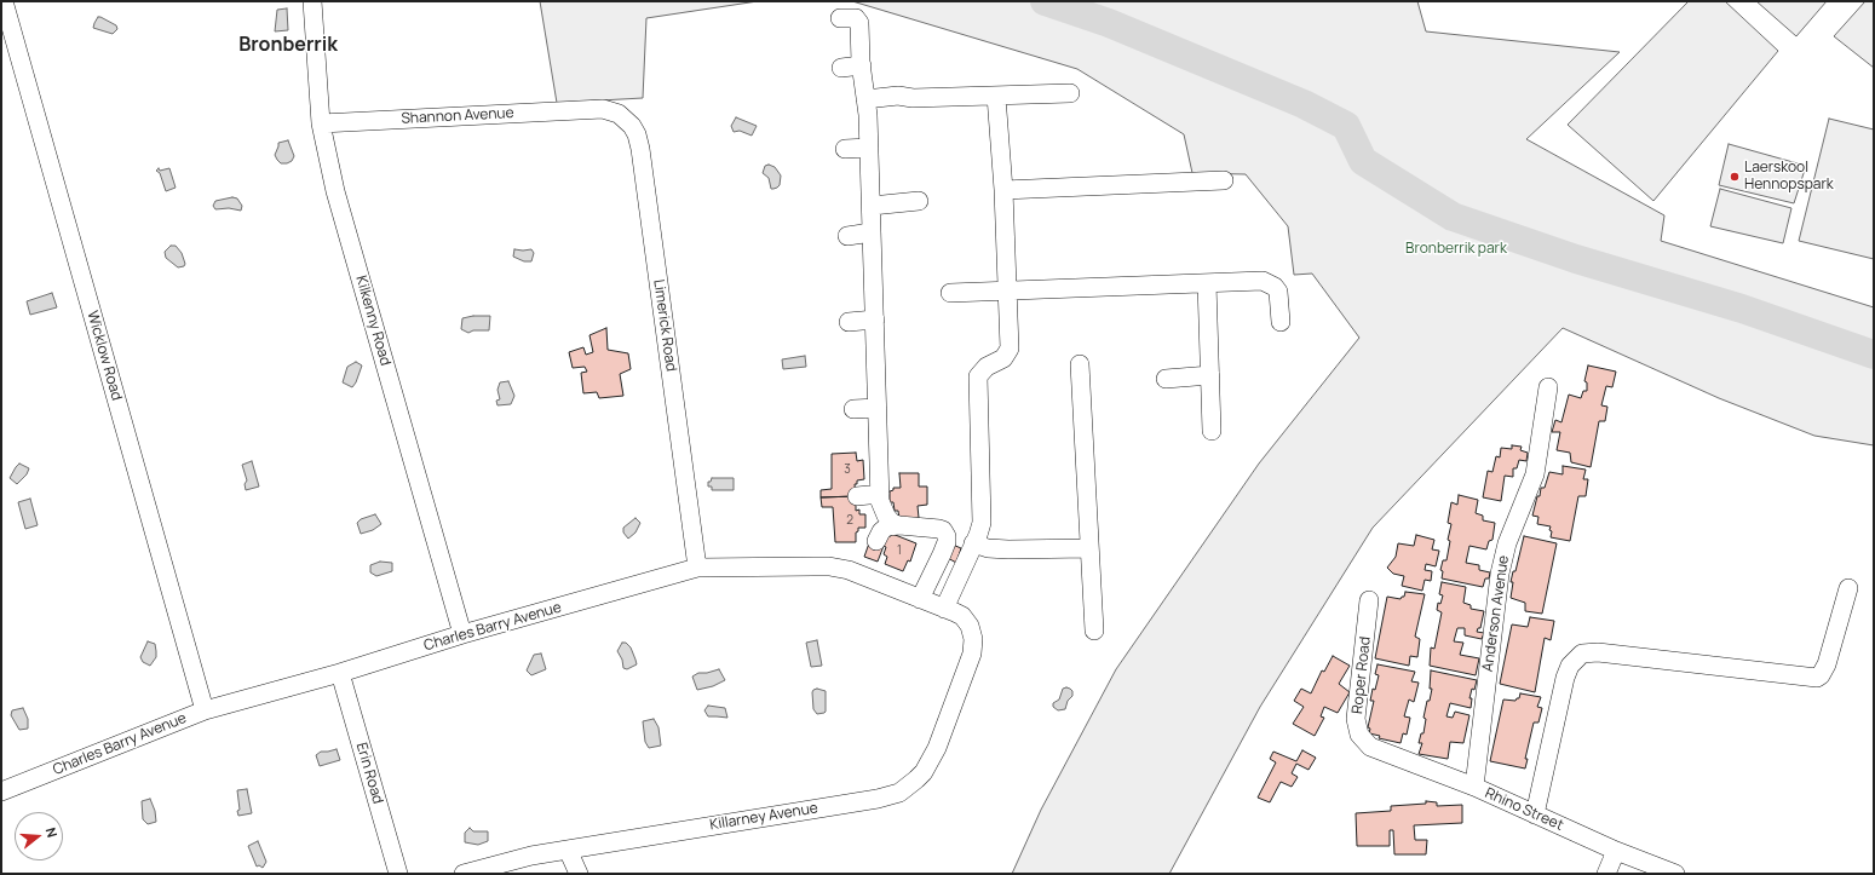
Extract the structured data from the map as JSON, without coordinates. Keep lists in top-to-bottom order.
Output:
{
  "streets": {
    "street": [
      "Shannon Avenue",
      "Kilkenny Road",
      "Limerick Road",
      "Wicklow Road",
      "Anderson Avenue",
      "Charles Barry Avenue",
      "Roper Road",
      "Erin Road",
      "Rhino Street",
      "Killarney Avenue"
    ]
  },
  "crossings": [
    ["Shannon Avenue", "Kilkenny Road"],
    ["Shannon Avenue", "Limerick Road"],
    ["Kilkenny Road", "Charles Barry Avenue"],
    ["Limerick Road", "Charles Barry Avenue"],
    ["Wicklow Road", "Charles Barry Avenue"],
    ["Anderson Avenue", "Rhino Street"],
    ["Charles Barry Avenue", "Erin Road"],
    ["Charles Barry Avenue", "Killarney Avenue"],
    ["Roper Road", "Rhino Street"]
  ],
  "districts": ["Bronberrik"],
  "parks": ["Bronberrik park"],
  "places": ["Laerskool Hennopspark"],
  "house_numbers": ["3", "2", "1"],
  "north": "right"
}
